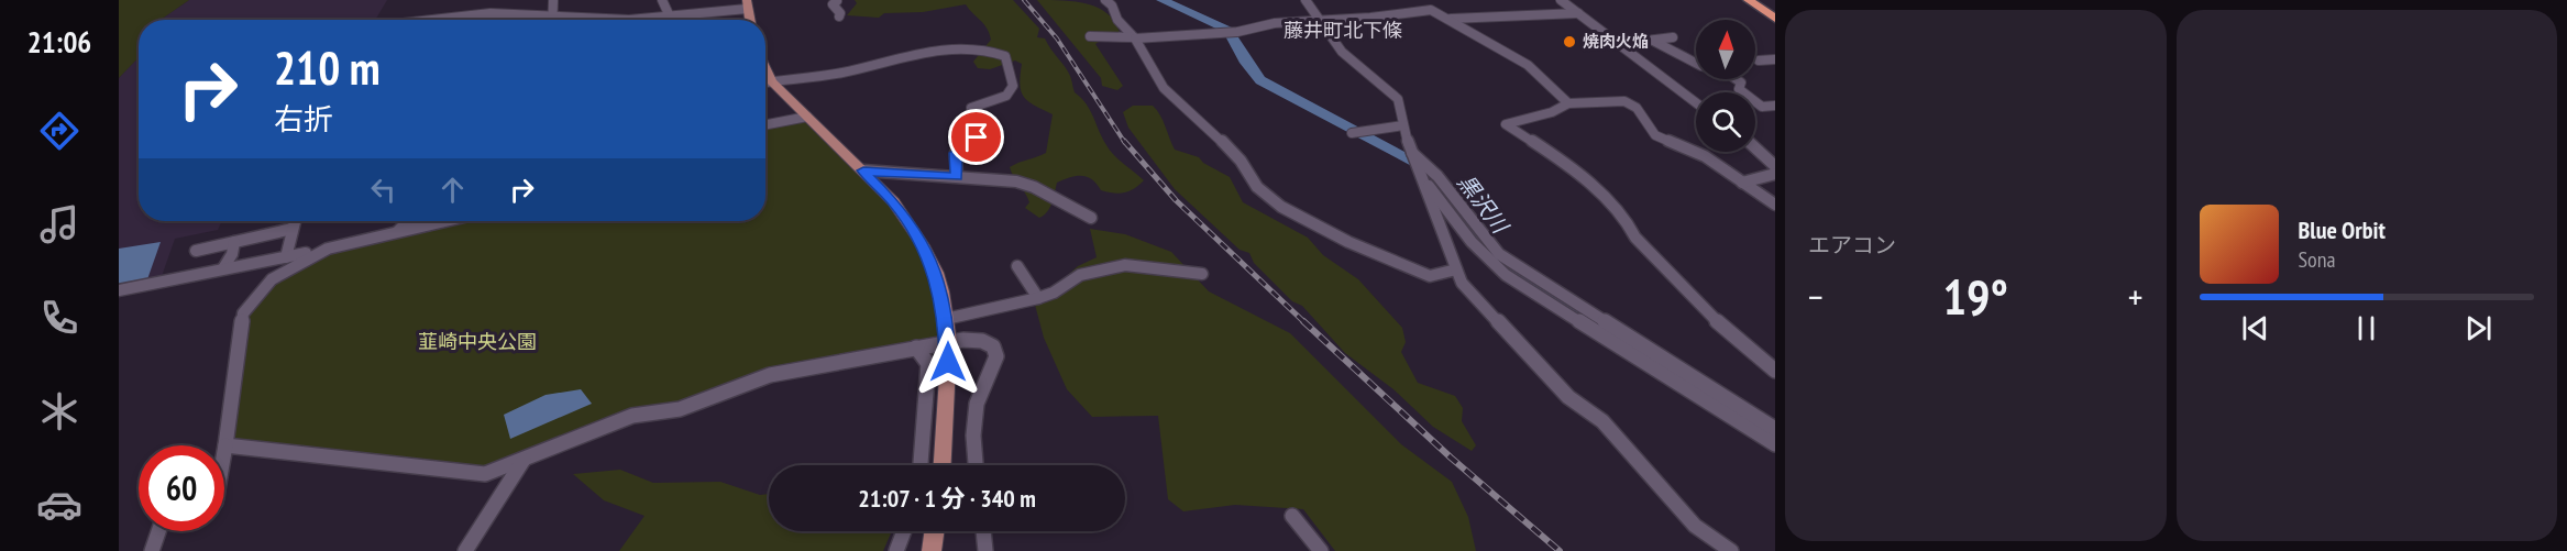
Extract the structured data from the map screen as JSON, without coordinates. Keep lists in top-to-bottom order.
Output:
{
  "districts": ["藤井町北下條"],
  "water": ["黒沢川"],
  "parks": ["韮崎中央公園"],
  "places": ["焼肉火焔"],
  "north": "top",
  "page": {
    "tabs": "21:06",
    "tile": "エアコン",
    "turn": ["210 m", "右折"],
    "song": ["Blue Orbit", "Sona"],
    "heat": ["−", "19°", "+"],
    "limit": "60",
    "trip": "21:07 · 1 分 · 340 m"
  }
}
